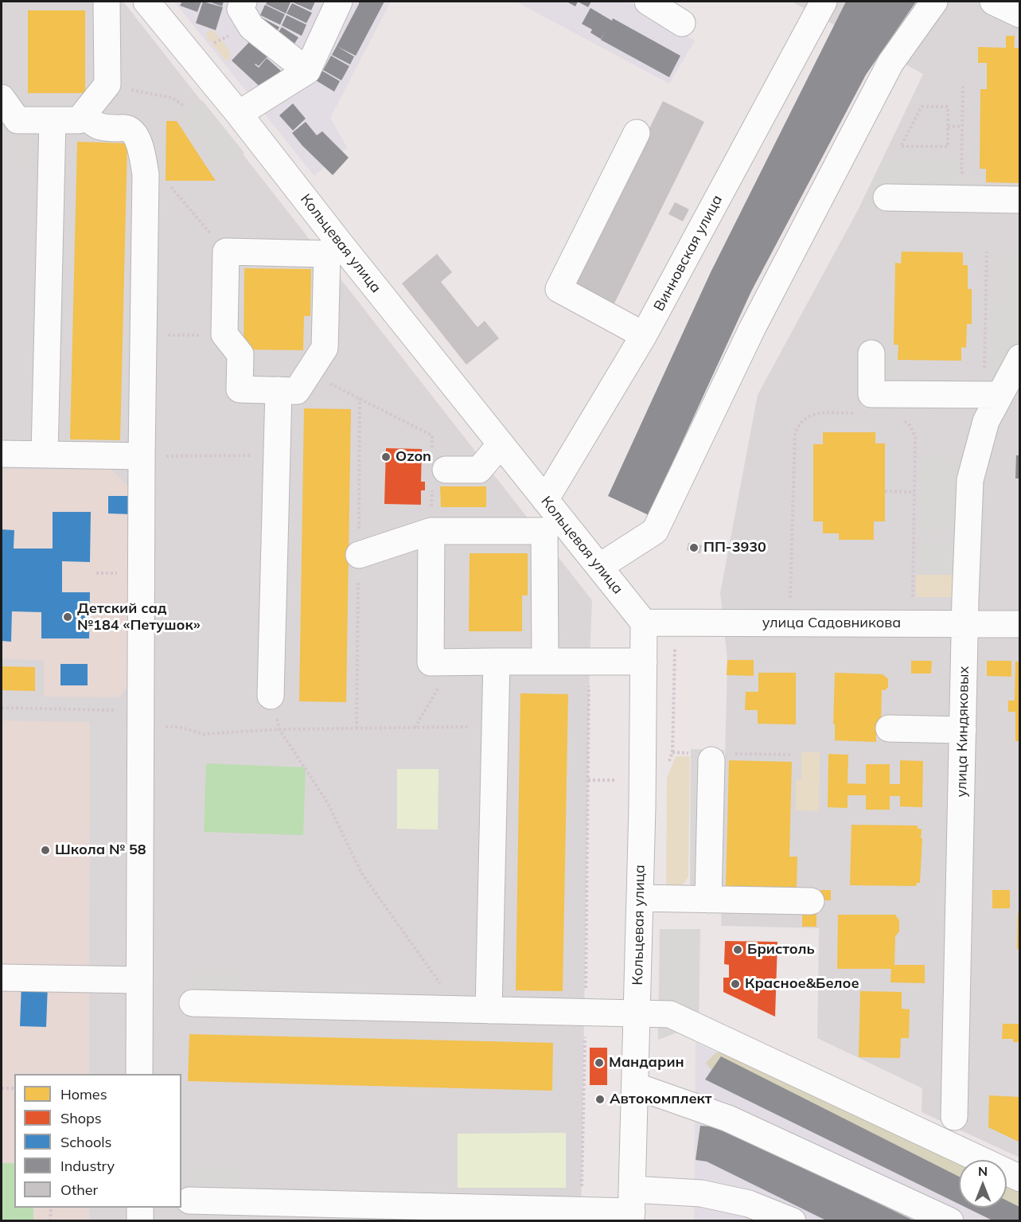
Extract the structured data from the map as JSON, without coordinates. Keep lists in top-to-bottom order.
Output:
{
  "streets": {
    "street": [
      "Кольцевая улица",
      "Винновская улица",
      "улица Садовникова",
      "улица Киндяковых"
    ]
  },
  "crossings": [
    ["Кольцевая улица", "Винновская улица"],
    ["Кольцевая улица", "улица Садовникова"],
    ["улица Садовникова", "улица Киндяковых"]
  ],
  "places": [
    "Ozon",
    "ПП-3930",
    "Детский сад №184 «Петушок»",
    "Школа № 58",
    "Бристоль",
    "Красное&Белое",
    "Мандарин",
    "Автокомплект"
  ],
  "legend": [
    "Homes",
    "Shops",
    "Schools",
    "Industry",
    "Other"
  ],
  "north": "top"
}
